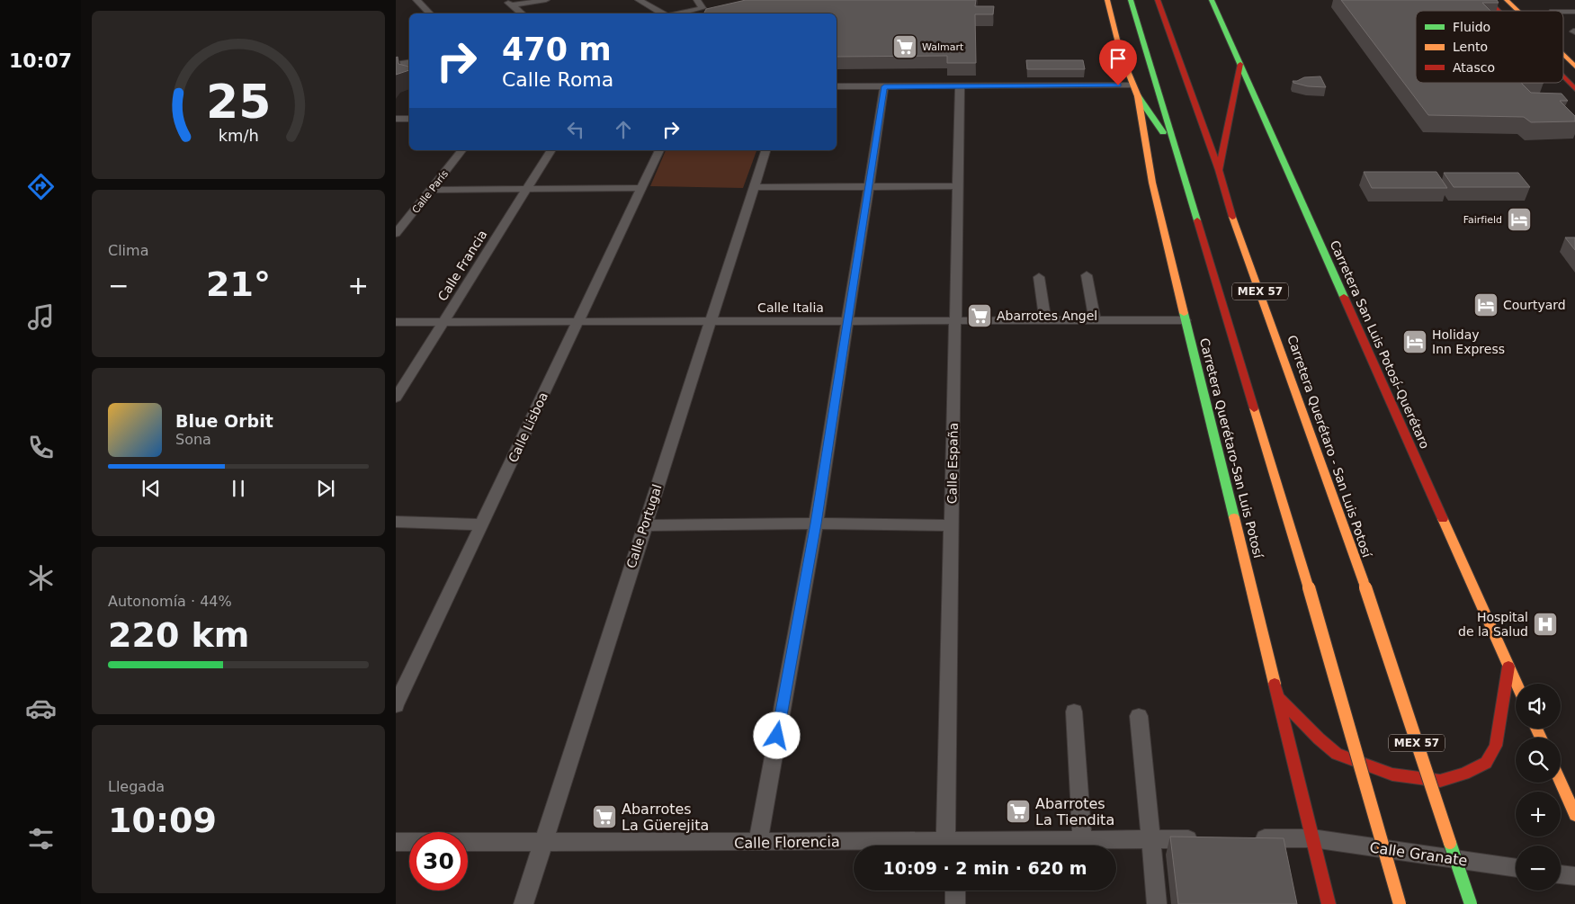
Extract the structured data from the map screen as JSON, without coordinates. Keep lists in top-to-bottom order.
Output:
{
  "streets": {
    "main road": [
      "MEX 57",
      "Carretera San Luis Potosí-Querétaro",
      "Carretera Querétaro - San Luis Potosí",
      "Carretera Querétaro-San Luis Potosí"
    ],
    "street": [
      "Calle París",
      "Calle Francia",
      "Calle Italia",
      "Calle Lisboa",
      "Calle España",
      "Calle Portugal",
      "Calle Florencia",
      "Calle Granate"
    ]
  },
  "crossings": [
    ["Calle Francia", "Calle Italia"],
    ["Calle Italia", "Calle Lisboa"],
    ["Calle Italia", "Carretera Querétaro-San Luis Potosí"],
    ["Calle Italia", "Calle España"],
    ["Calle Italia", "Calle Portugal"],
    ["Carretera Querétaro-San Luis Potosí", "Calle Granate"],
    ["Calle España", "Calle Florencia"],
    ["Calle Portugal", "Calle Florencia"]
  ],
  "places": {
    "supermarket": [
      "Walmart",
      "Abarrotes Angel",
      "Abarrotes La Tiendita",
      "Abarrotes La Güerejita"
    ],
    "hotel": ["Fairfield", "Courtyard", "Holiday Inn Express"],
    "hospital": ["Hospital de la Salud"]
  },
  "legend": ["Fluido", "Lento", "Atasco"],
  "page": {
    "tabs": "10:07",
    "turn": ["470 m", "Calle Roma"],
    "tile": [
      "Clima",
      ["Autonomía · 44%", "220 km"],
      ["Llegada", "10:09"]
    ],
    "heat": ["−", "21°", "+"],
    "song": ["Blue Orbit", "Sona"],
    "map_buttons": ["+", "−"],
    "limit": "30",
    "trip": "10:09 · 2 min · 620 m",
    "gauge": ["25", "km/h"]
  }
}
